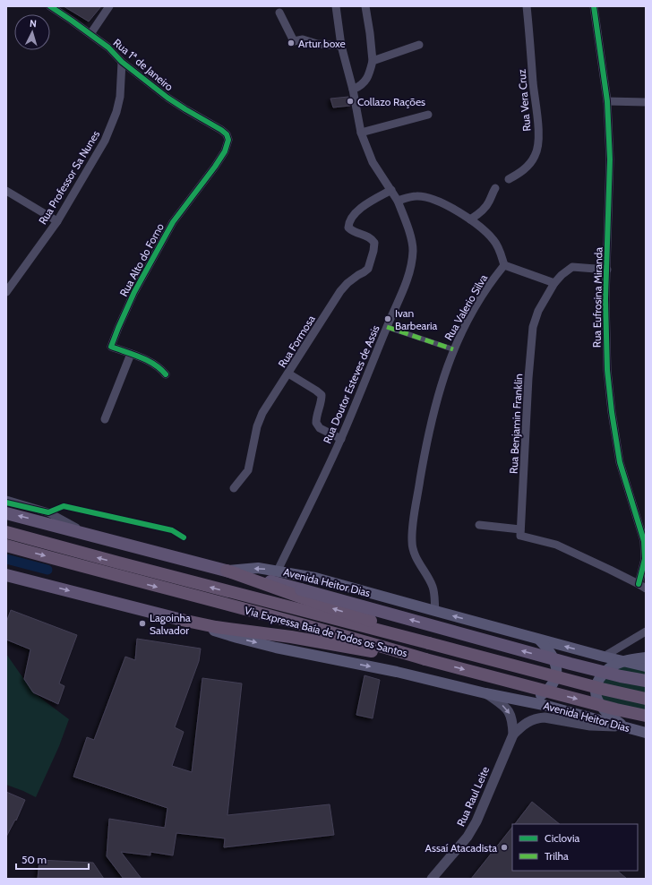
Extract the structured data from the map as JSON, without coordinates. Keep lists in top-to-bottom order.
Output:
{
  "streets": {
    "highway": ["Via Expressa Baía de Todos os Santos"],
    "main road": ["Avenida Heitor Dias"],
    "street": [
      "Rua 1ª de Janeiro",
      "Rua Vera Cruz",
      "Rua Professor Sa Nunes",
      "Rua Alto do Forno",
      "Rua Eufrosina Miranda",
      "Rua Valerio Silva",
      "Rua Formosa",
      "Rua Doutor Esteves de Assis",
      "Rua Benjamin Franklin",
      "Rua Raul Leite"
    ]
  },
  "crossings": [
    ["Rua 1ª de Janeiro", "Rua Professor Sa Nunes"],
    ["Rua 1ª de Janeiro", "Rua Alto do Forno"],
    ["Rua Eufrosina Miranda", "Rua Benjamin Franklin"],
    ["Rua Valerio Silva", "Avenida Heitor Dias"],
    ["Rua Doutor Esteves de Assis", "Avenida Heitor Dias"],
    ["Avenida Heitor Dias", "Rua Raul Leite"]
  ],
  "places": [
    "Artur boxe",
    "Collazo Rações",
    "Ivan Barbearia",
    "Lagoinha Salvador",
    "Assaí Atacadista"
  ],
  "legend": ["Ciclovia", "Trilha"],
  "scale_bar": "50 m",
  "north": "top"
}
